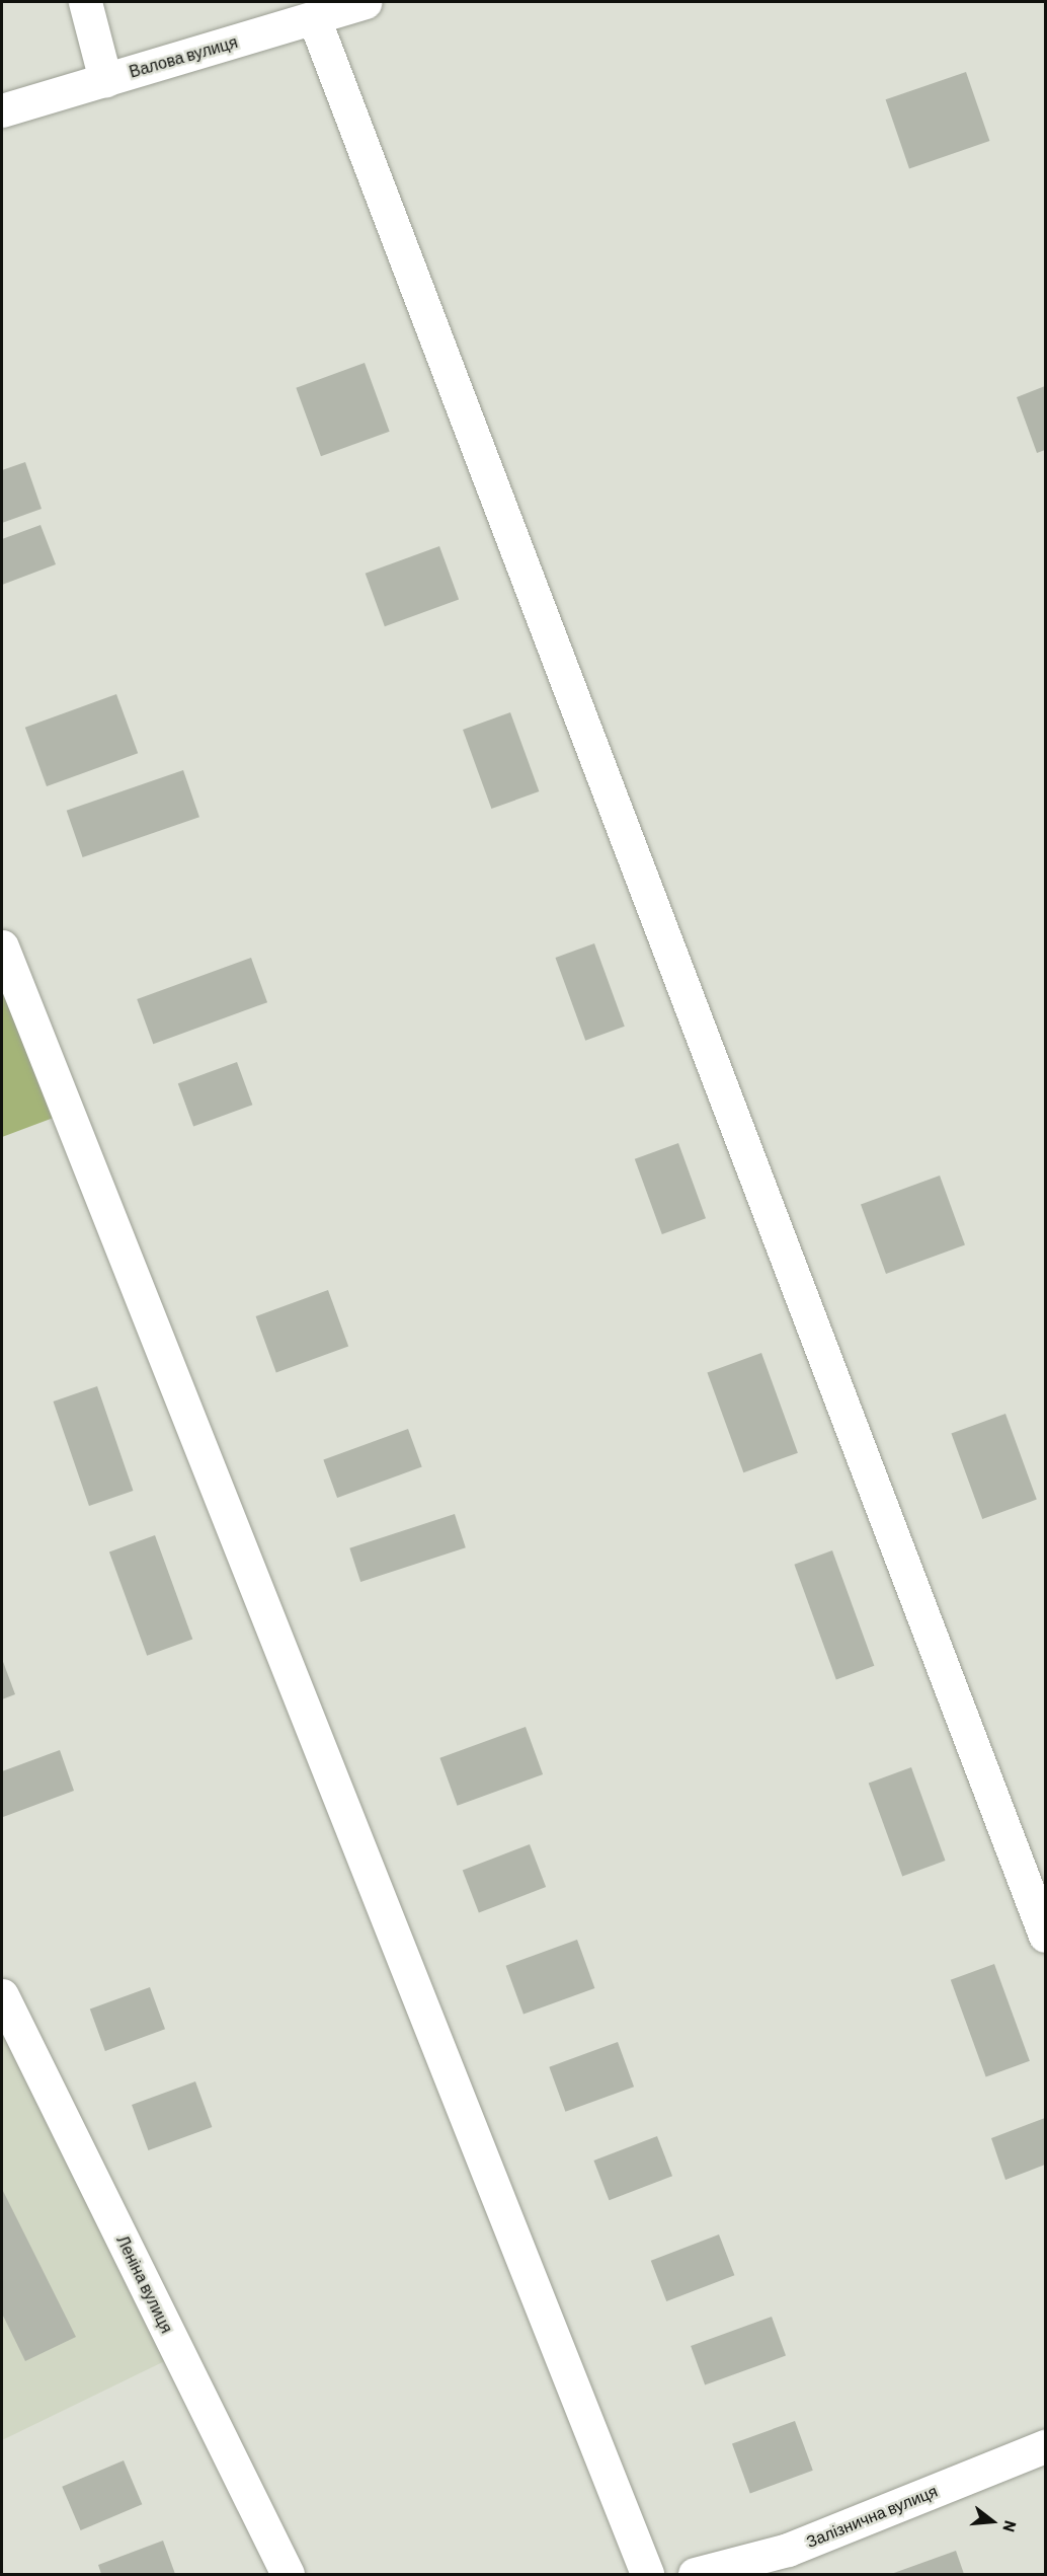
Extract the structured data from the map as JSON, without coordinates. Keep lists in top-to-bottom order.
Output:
{
  "streets": {
    "street": ["Валова вулиця", "Леніна вулиця", "Залізнична вулиця"]
  },
  "north": "right"
}
